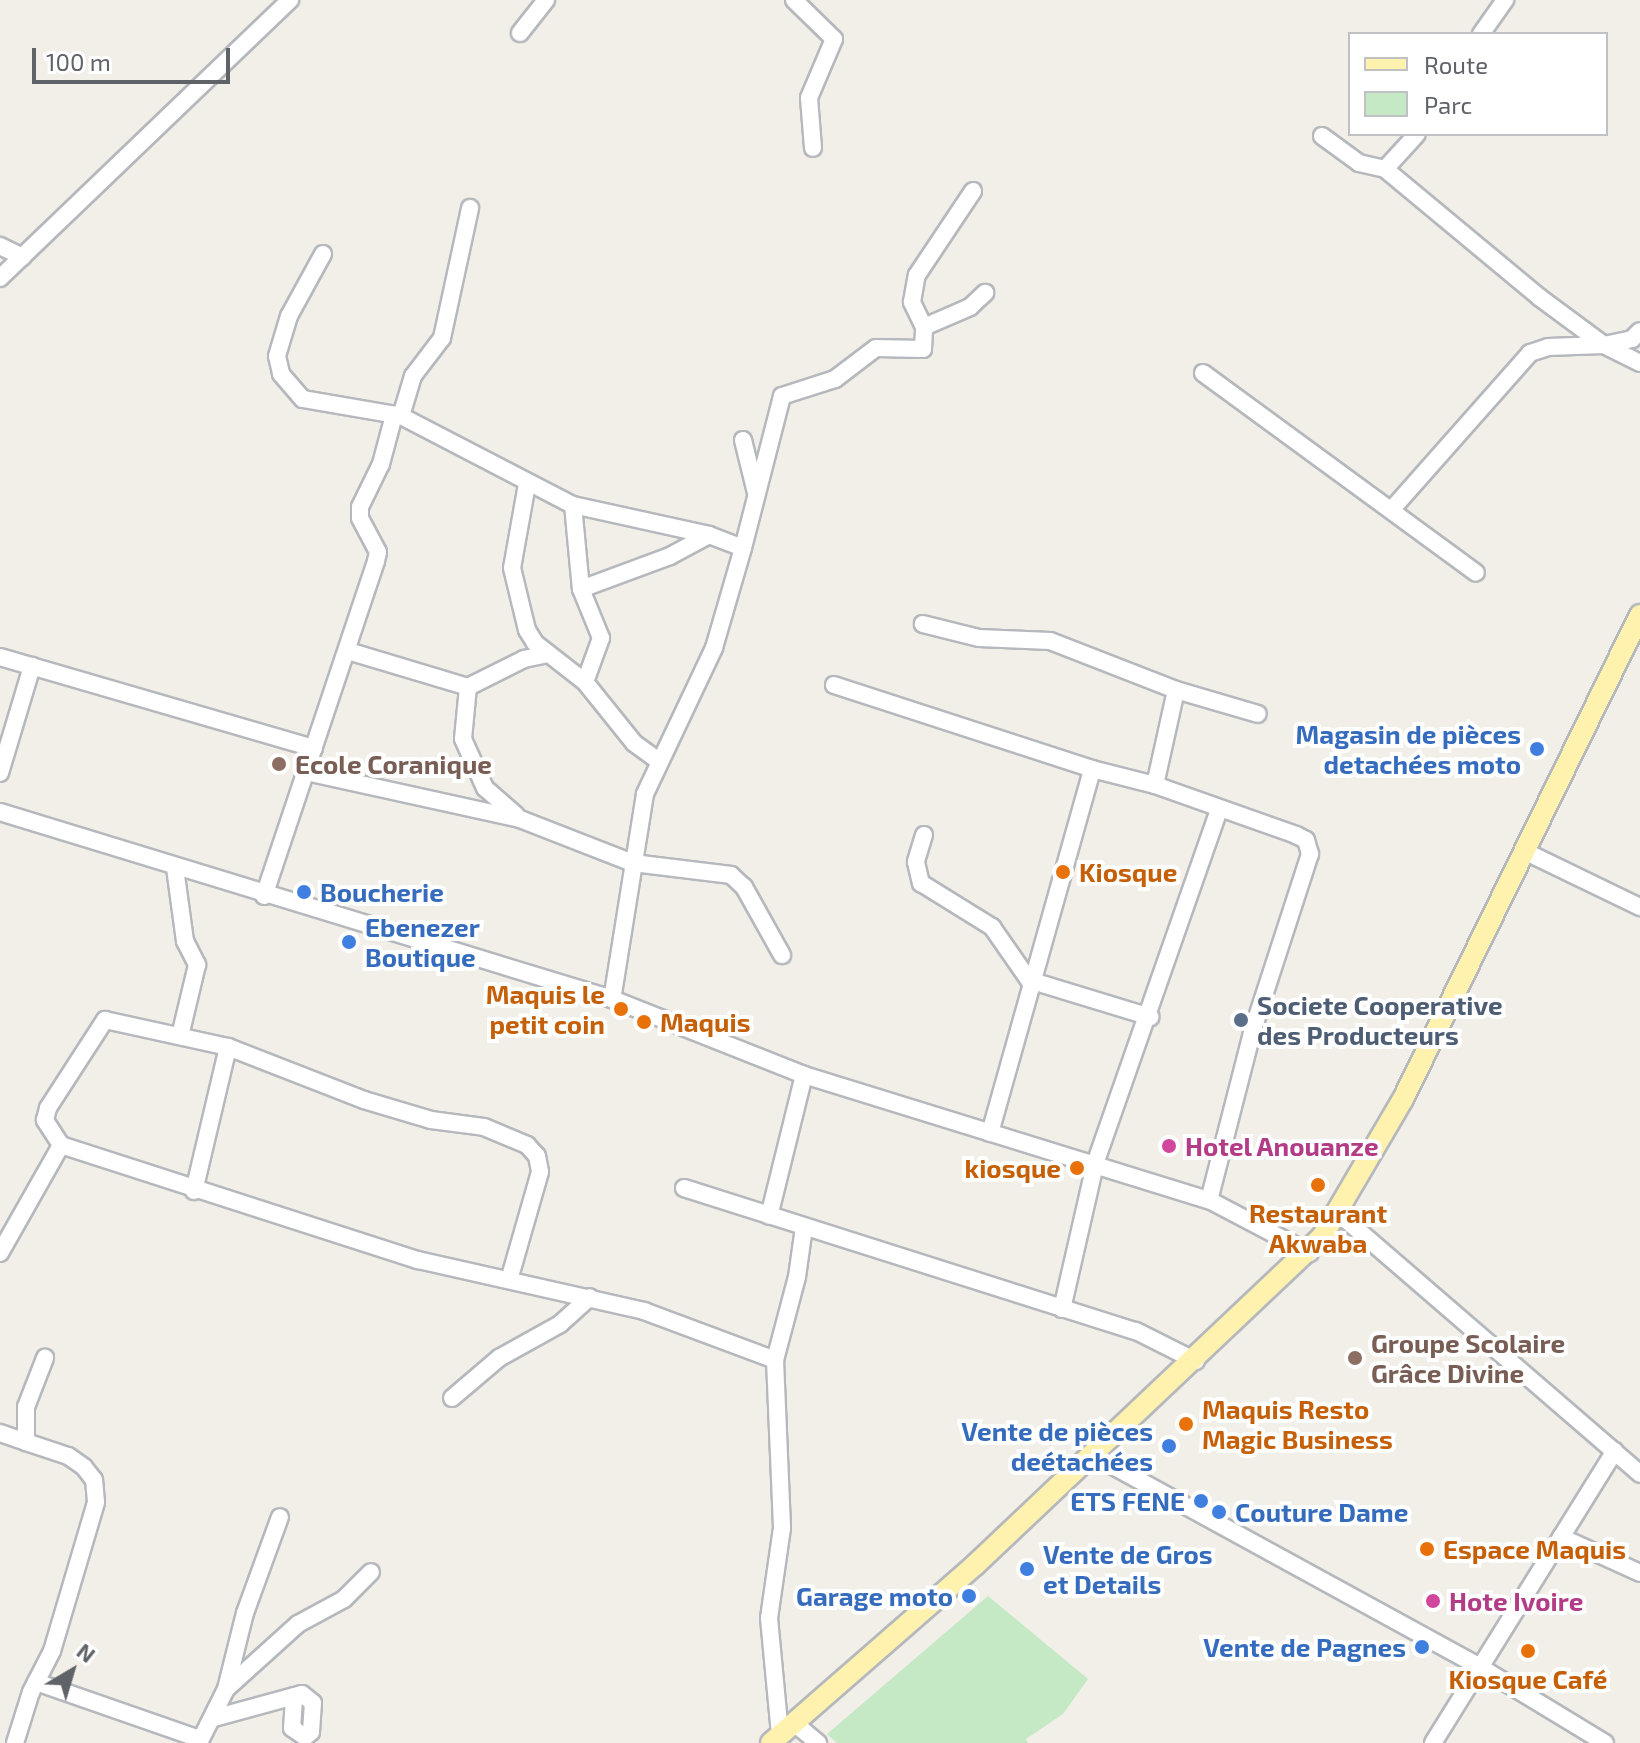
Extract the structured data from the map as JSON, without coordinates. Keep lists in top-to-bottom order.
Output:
{
  "places": [
    "Magasin de pièces detachées moto",
    "Ecole Coranique",
    "Kiosque",
    "Boucherie",
    "Ebenezer Boutique",
    "Maquis le petit coin",
    "Societe Cooperative des Producteurs",
    "Maquis",
    "Hotel Anouanze",
    "kiosque",
    "Restaurant Akwaba",
    "Groupe Scolaire Grâce Divine",
    "Maquis Resto Magic Business",
    "Vente de pièces deétachées",
    "ETS FENE",
    "Couture Dame",
    "Espace Maquis",
    "Vente de Gros et Details",
    "Garage moto",
    "Hote Ivoire",
    "Vente de Pagnes",
    "Kiosque Café"
  ],
  "legend": ["Route", "Parc"],
  "scale_bar": "100 m",
  "north": "top right"
}
